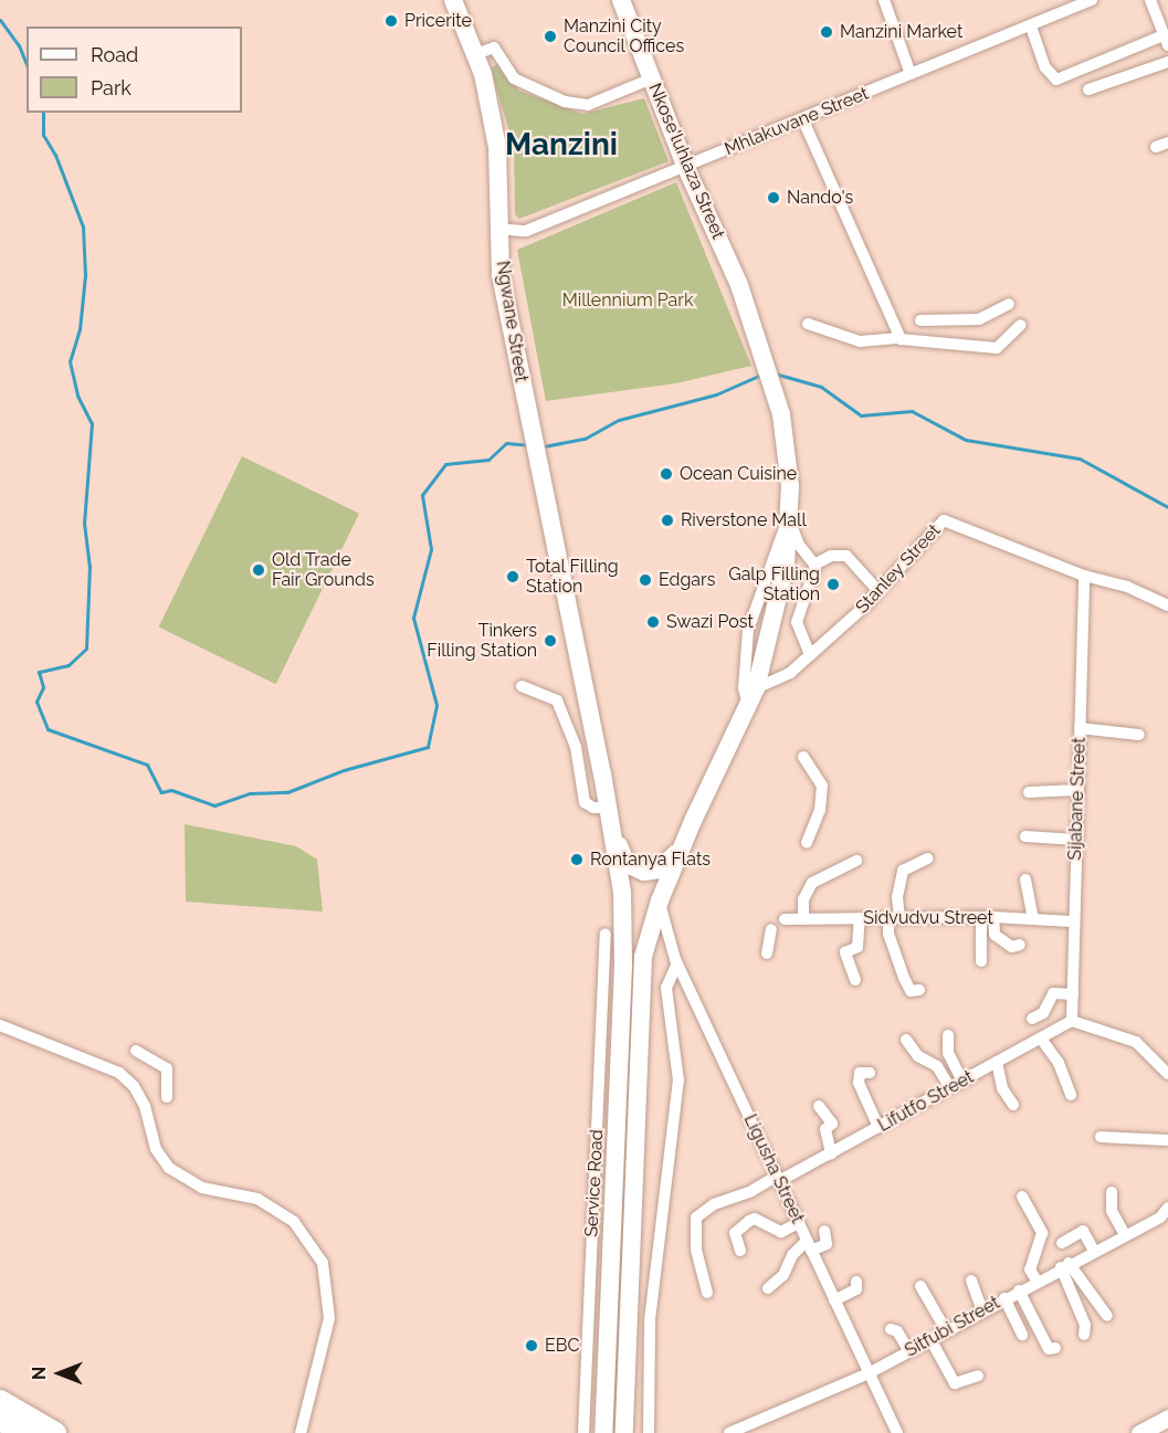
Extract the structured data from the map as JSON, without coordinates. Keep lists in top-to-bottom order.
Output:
{
  "streets": {
    "main road": ["Nkose'luhlaza Street", "Ngwane Street"],
    "street": [
      "Mhlakuvane Street",
      "Stanley Street",
      "Sijabane Street",
      "Sidvudvu Street",
      "Lifutfo Street",
      "Ligusha Street",
      "Service Road",
      "Sitfubi Street"
    ]
  },
  "crossings": [
    ["Mhlakuvane Street", "Nkose'luhlaza Street"],
    ["Mhlakuvane Street", "Ngwane Street"],
    ["Nkose'luhlaza Street", "Stanley Street"],
    ["Stanley Street", "Sijabane Street"],
    ["Sijabane Street", "Sidvudvu Street"],
    ["Sijabane Street", "Lifutfo Street"],
    ["Lifutfo Street", "Ligusha Street"],
    ["Ligusha Street", "Sitfubi Street"]
  ],
  "districts": ["Manzini"],
  "parks": ["Millennium Park"],
  "places": [
    "Pricerite",
    "Manzini Market",
    "Manzini City Council Offices",
    "Nando's",
    "Ocean Cuisine",
    "Riverstone Mall",
    "Old Trade Fair Grounds",
    "Total Filling Station",
    "Edgars",
    "Galp Filling Station",
    "Swazi Post",
    "Tinkers Filling Station",
    "Rontanya Flats",
    "EBC"
  ],
  "legend": ["Road", "Park"],
  "north": "left"
}
